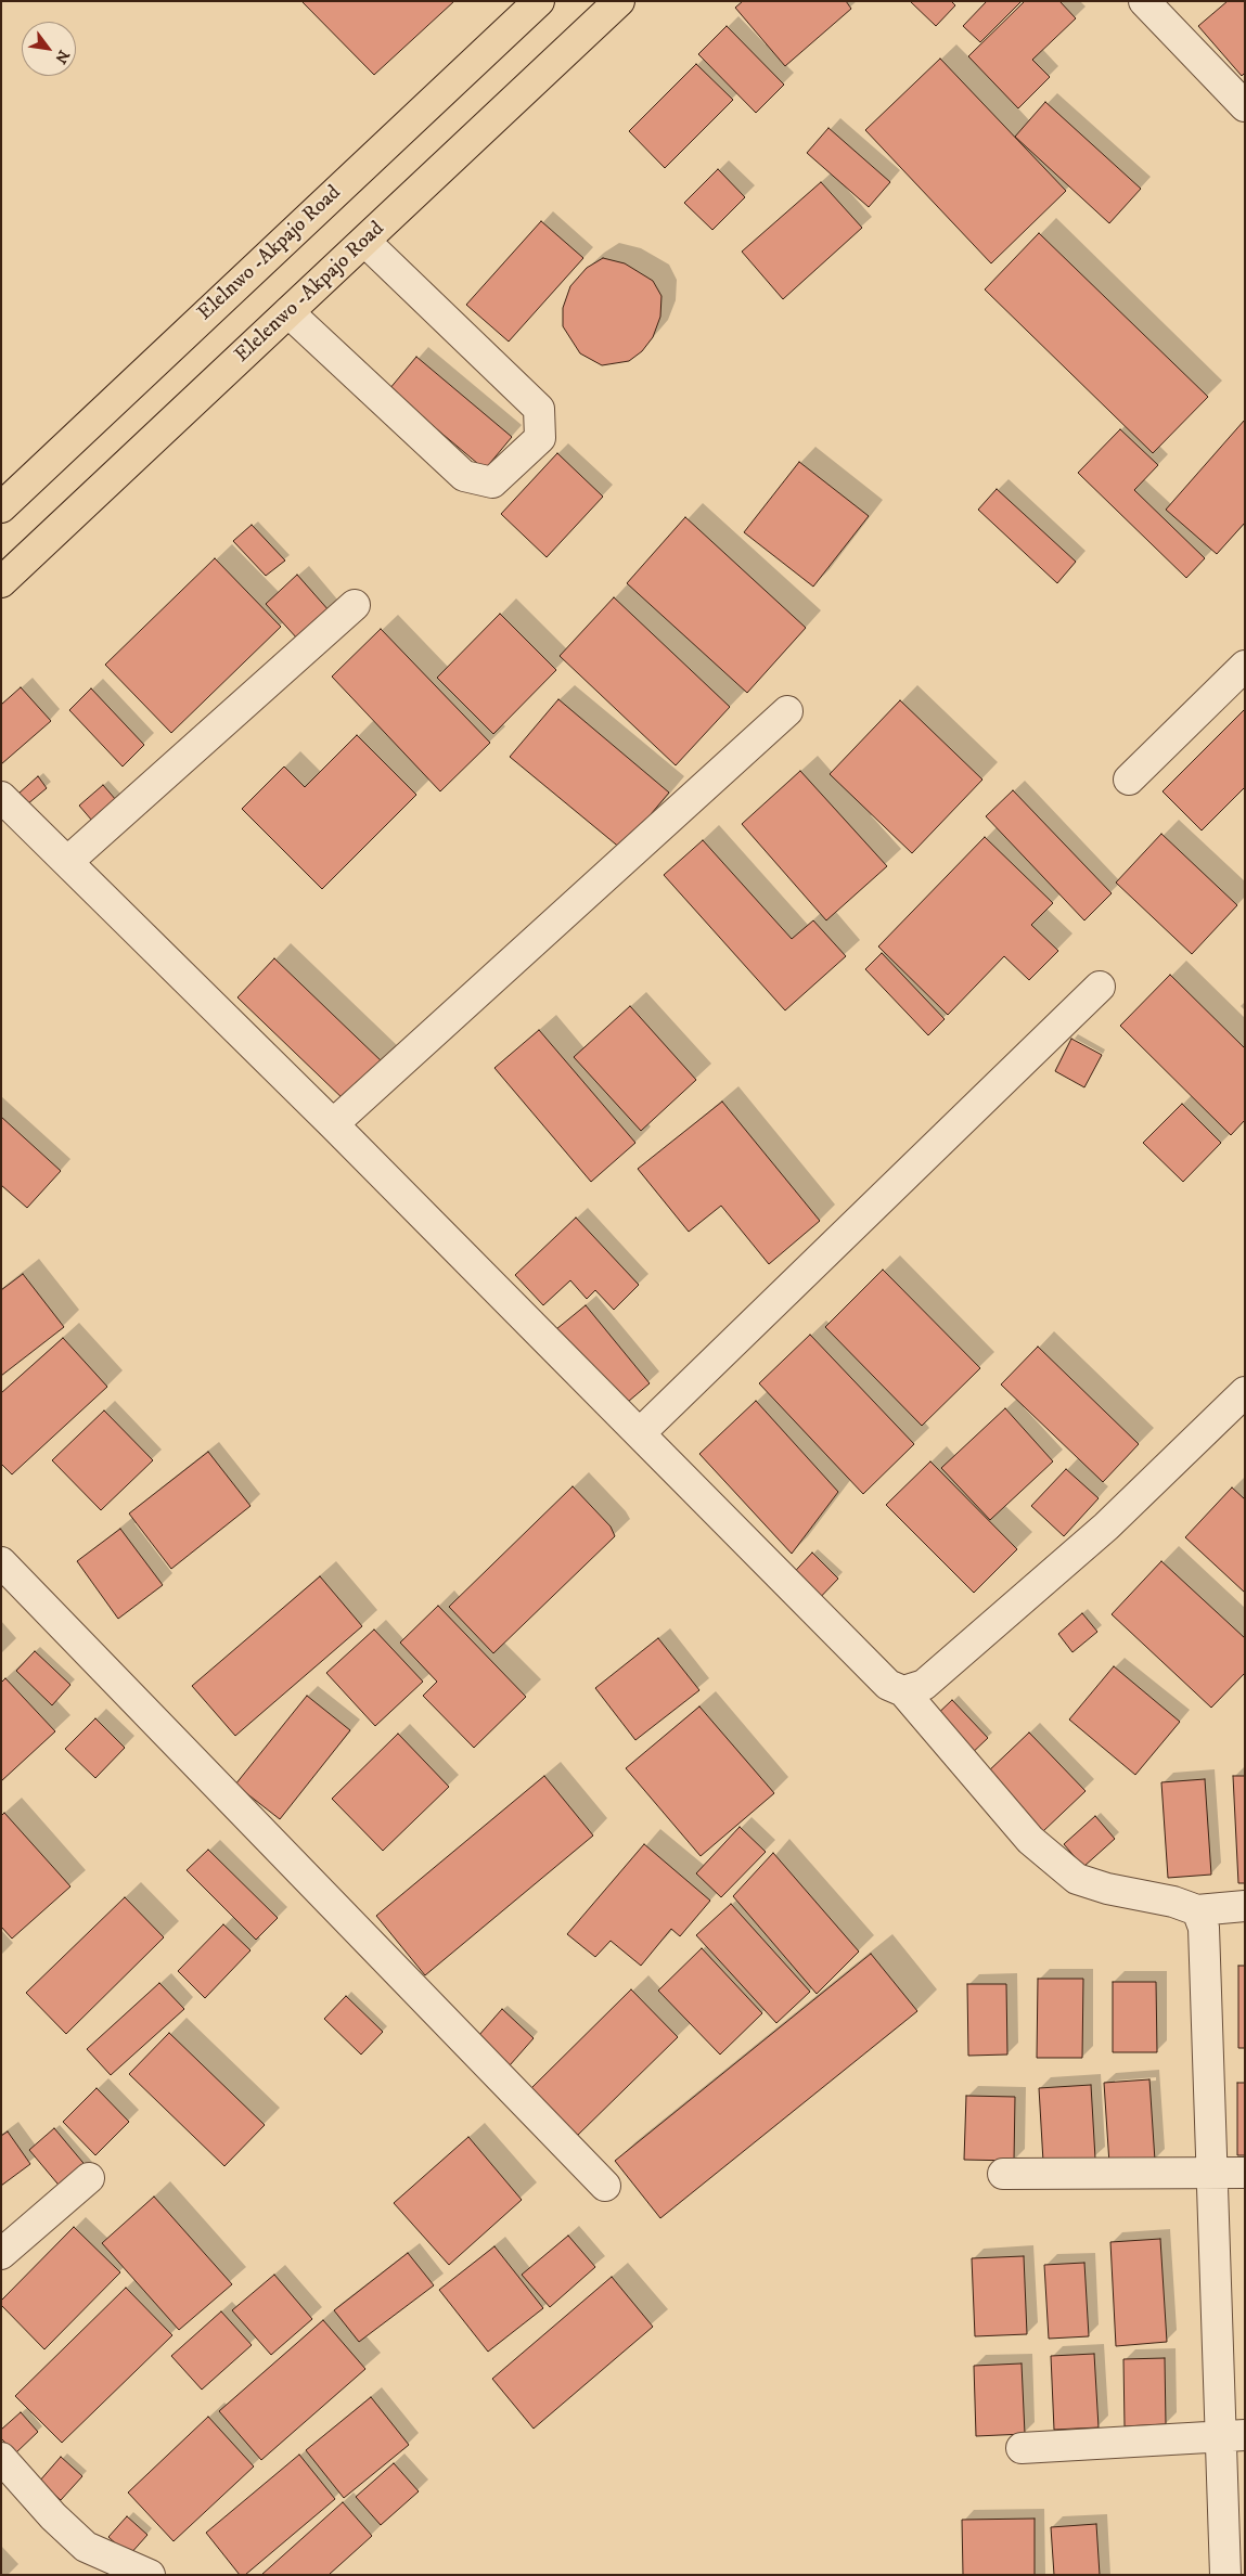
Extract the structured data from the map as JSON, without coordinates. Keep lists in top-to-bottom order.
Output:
{
  "streets": {
    "main road": ["Elelnwo -Akpajo Road", "Elelenwo -Akpajo Road"]
  },
  "north": "bottom right"
}
